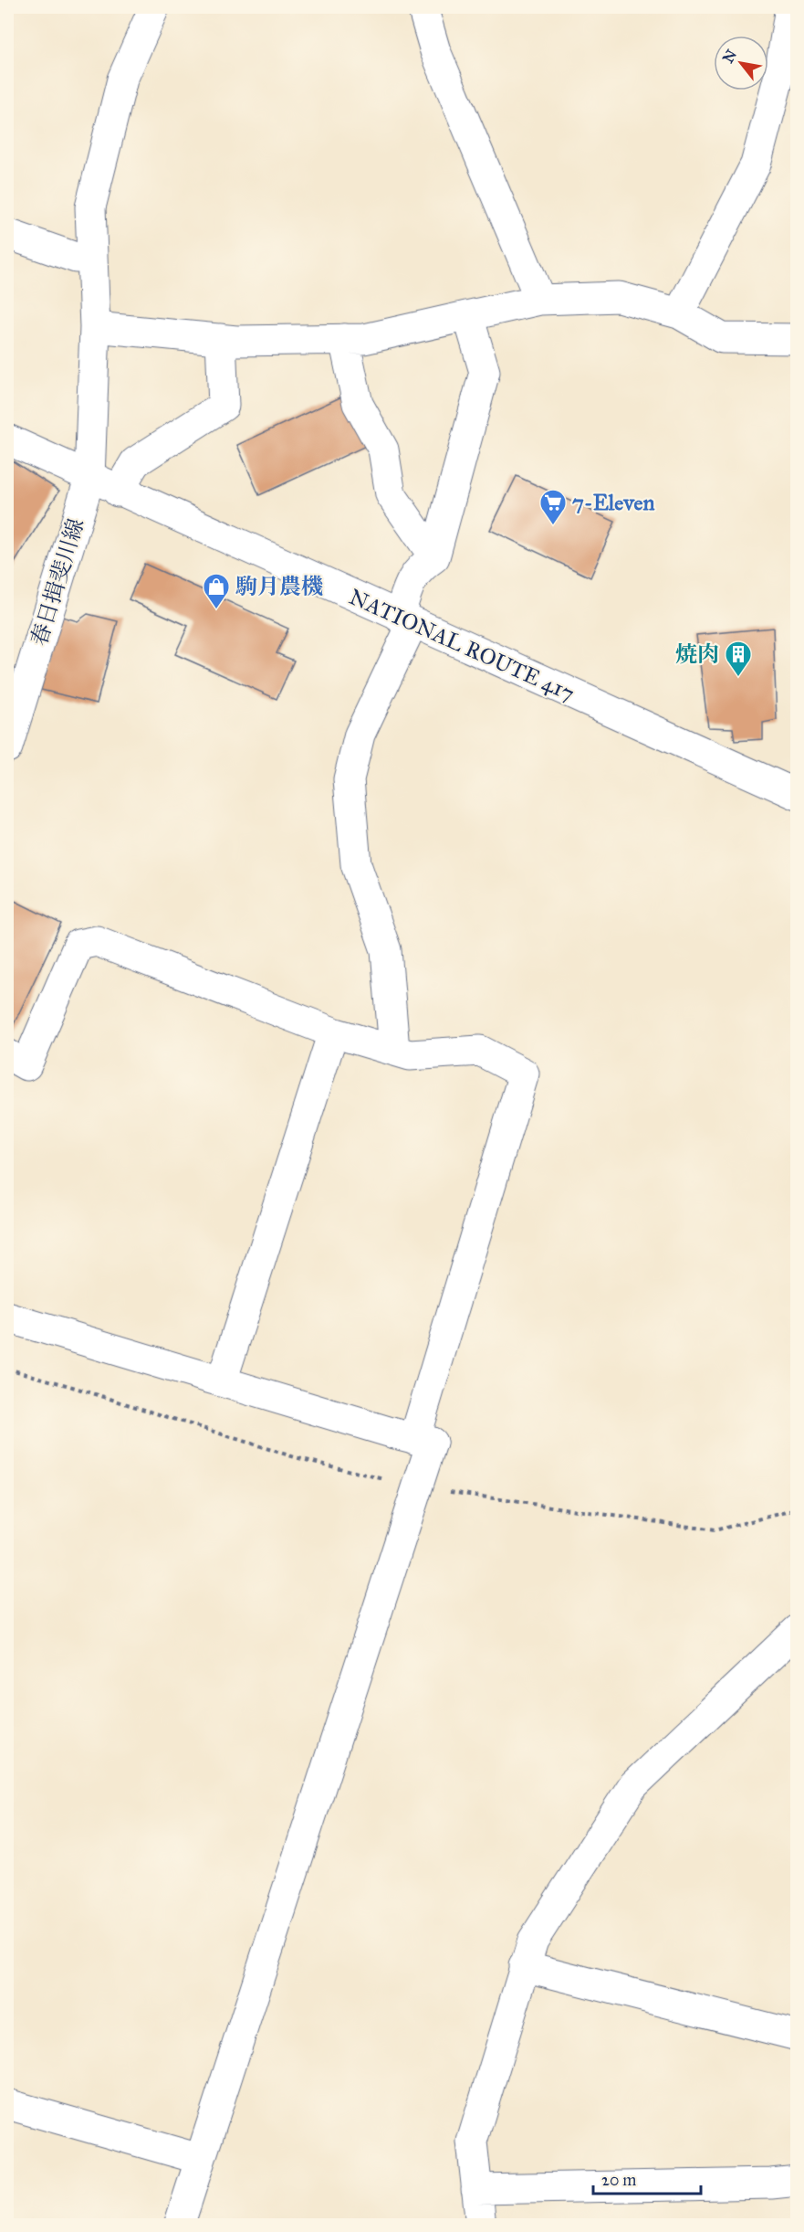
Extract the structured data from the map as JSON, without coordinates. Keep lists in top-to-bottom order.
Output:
{
  "streets": {
    "main road": ["春日揖斐川線", "NATIONAL ROUTE 417"]
  },
  "crossings": [
    ["春日揖斐川線", "NATIONAL ROUTE 417"]
  ],
  "places": {
    "supermarket": ["7-Eleven"],
    "shop": ["駒月農機"],
    "building": ["焼肉"]
  },
  "scale_bar": "20 m",
  "north": "top left"
}
